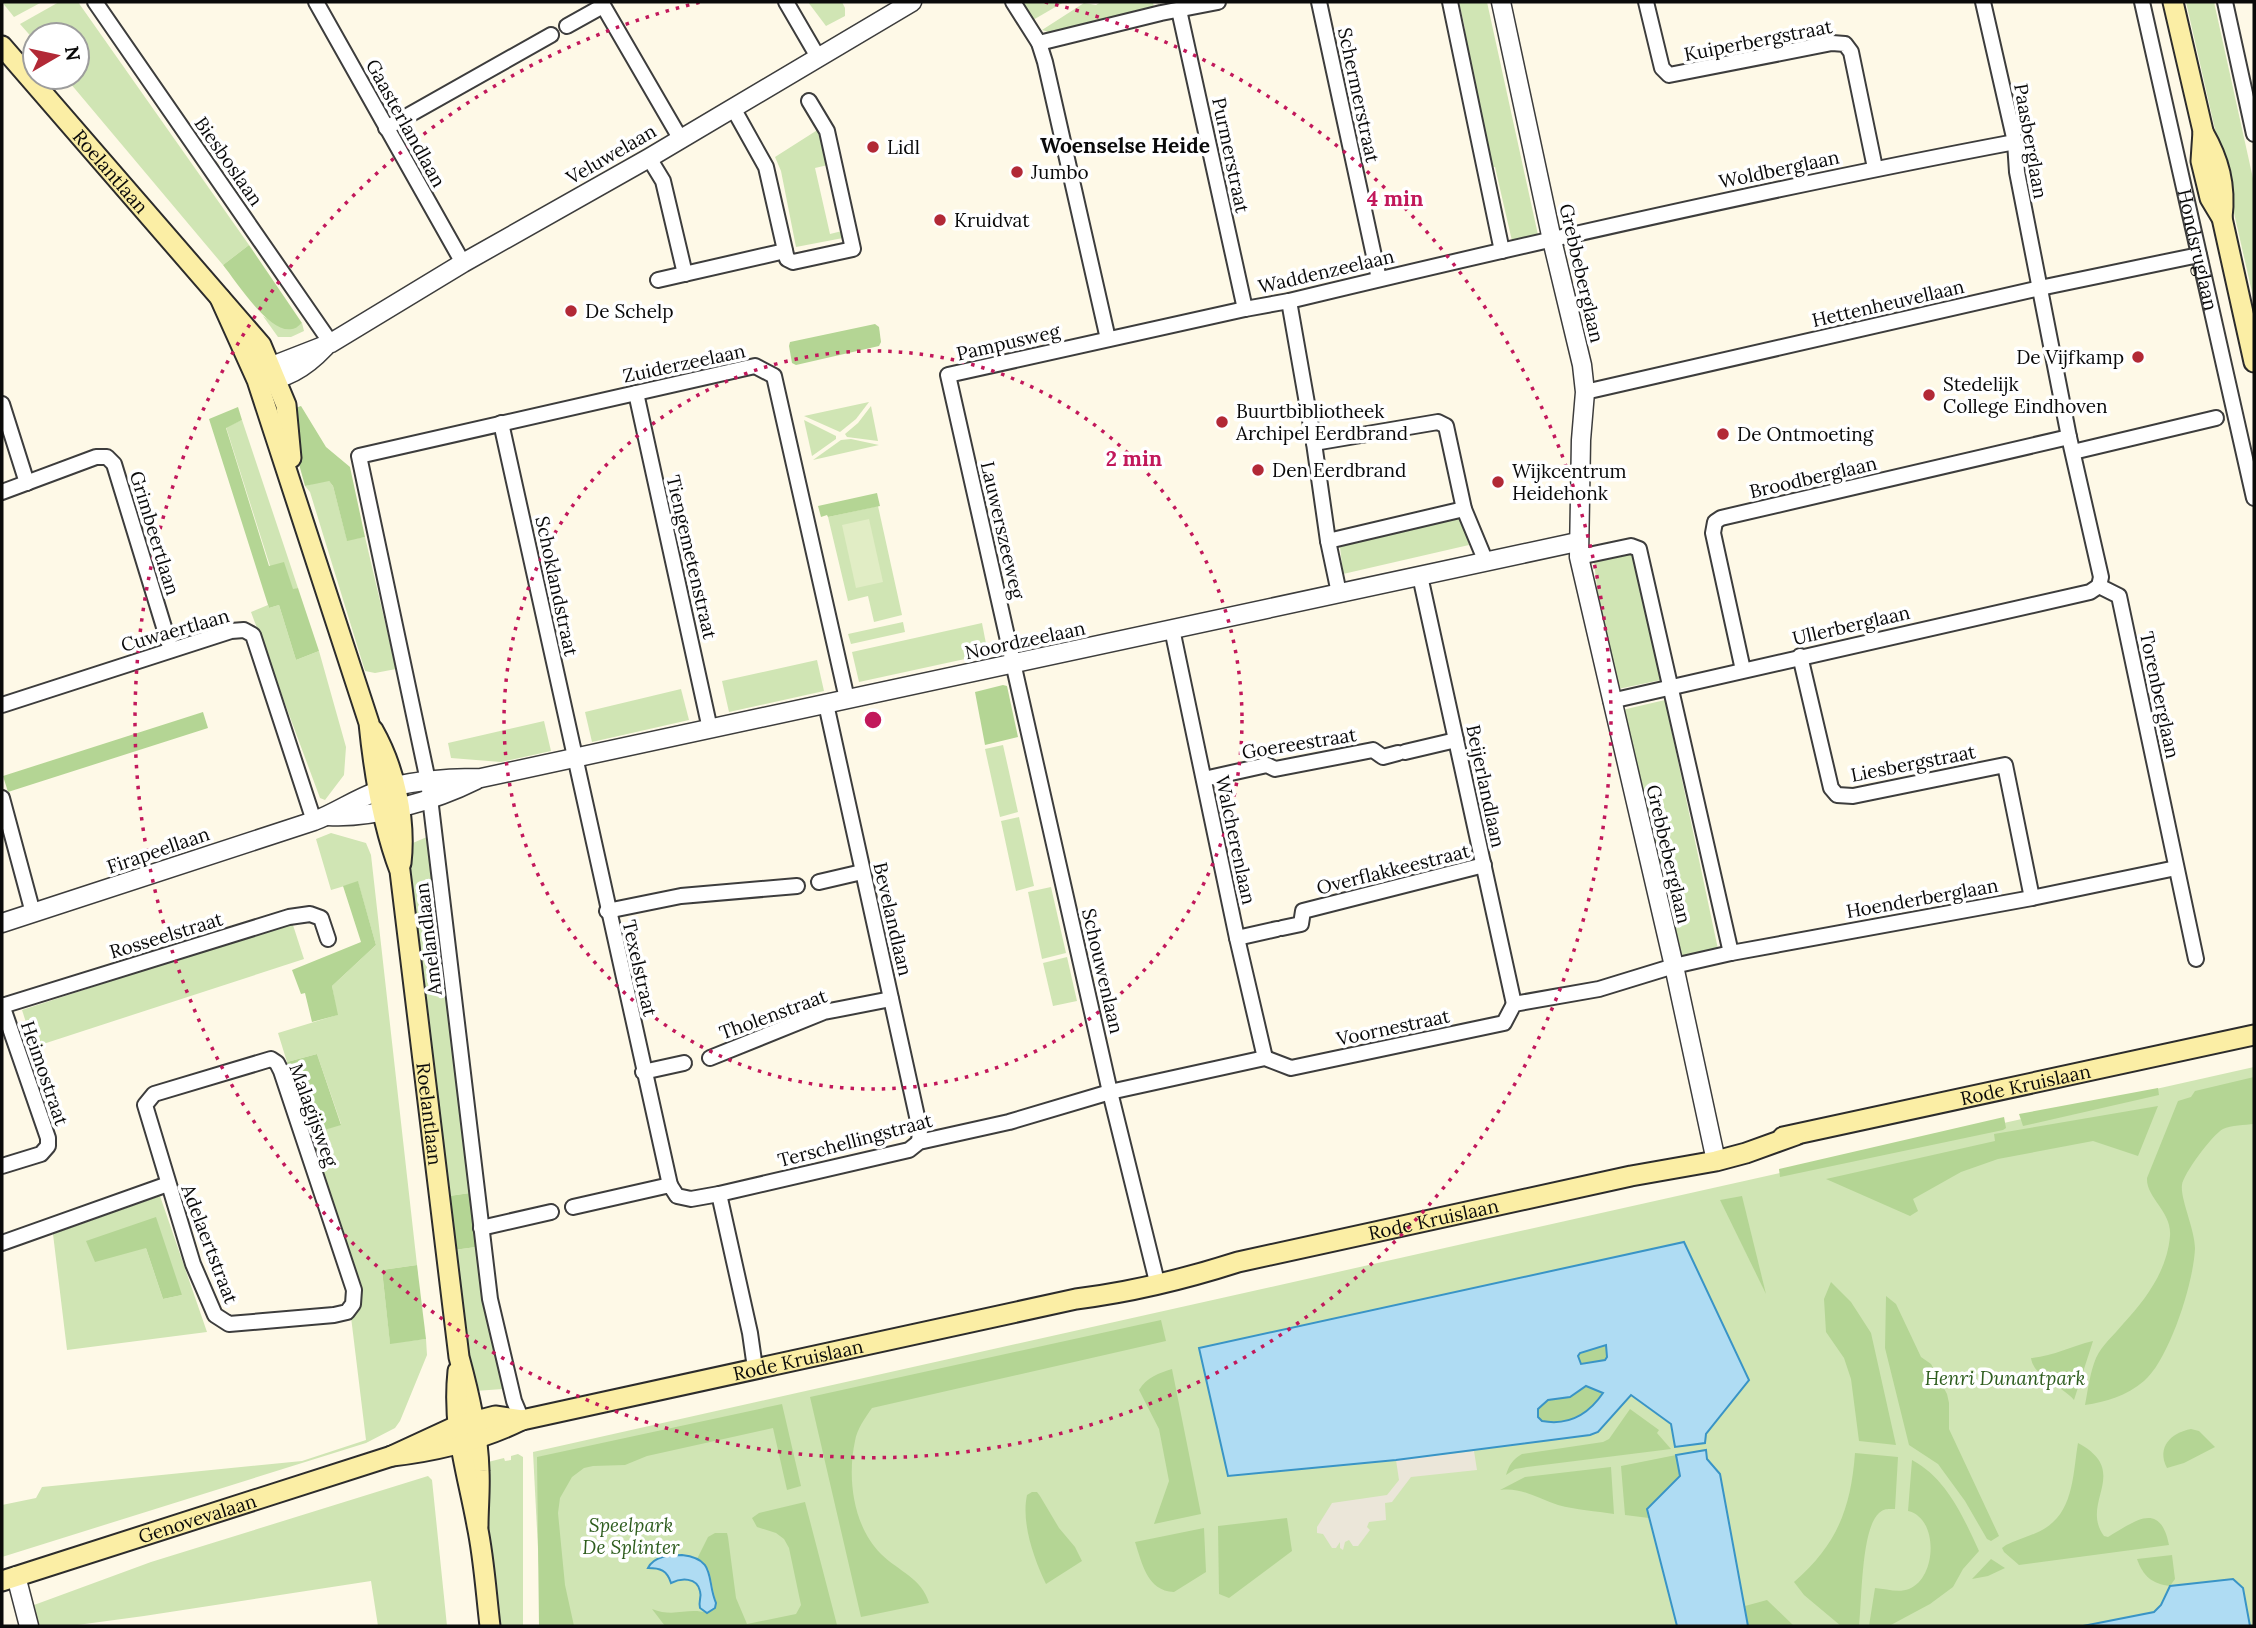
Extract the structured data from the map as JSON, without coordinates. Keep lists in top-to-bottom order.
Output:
{
  "streets": {
    "main road": [
      "Roelantlaan",
      "Hondsruglaan",
      "Rode Kruislaan",
      "Genovevalaan"
    ],
    "street": [
      "Kuiperbergstraat",
      "Schermerstraat",
      "Gaasterlandlaan",
      "Paasberglaan",
      "Veluwelaan",
      "Purmerstraat",
      "Biesboslaan",
      "Woldberglaan",
      "Waddenzeelaan",
      "Grebbeberglaan",
      "Hettenheuvellaan",
      "Pampusweg",
      "Zuiderzeelaan",
      "Broodberglaan",
      "Lauwerszeeweg",
      "Grimbeertlaan",
      "Tiengemetenstraat",
      "Schoklandstraat",
      "Ullerberglaan",
      "Cuwaertlaan",
      "Noordzeelaan",
      "Torenberglaan",
      "Goereestraat",
      "Liesbergstraat",
      "Beijerlandlaan",
      "Walcherenlaan",
      "Firapeellaan",
      "Overflakkeestraat",
      "Hoenderberglaan",
      "Bevelandlaan",
      "Rosseelstraat",
      "Amelandlaan",
      "Texelstraat",
      "Schouwenlaan",
      "Tholenstraat",
      "Voornestraat",
      "Heimostraat",
      "Malagijsweg",
      "Terschellingstraat",
      "Adelaertstraat"
    ]
  },
  "crossings": [
    ["Kuiperbergstraat", "Woldberglaan"],
    ["Schermerstraat", "Waddenzeelaan"],
    ["Gaasterlandlaan", "Veluwelaan"],
    ["Paasberglaan", "Woldberglaan"],
    ["Paasberglaan", "Hettenheuvellaan"],
    ["Veluwelaan", "Biesboslaan"],
    ["Veluwelaan", "Roelantlaan"],
    ["Purmerstraat", "Waddenzeelaan"],
    ["Woldberglaan", "Waddenzeelaan"],
    ["Woldberglaan", "Grebbeberglaan"],
    ["Roelantlaan", "Noordzeelaan"],
    ["Roelantlaan", "Firapeellaan"],
    ["Roelantlaan", "Rode Kruislaan"],
    ["Roelantlaan", "Genovevalaan"],
    ["Hondsruglaan", "Hettenheuvellaan"],
    ["Waddenzeelaan", "Grebbeberglaan"],
    ["Waddenzeelaan", "Pampusweg"],
    ["Grebbeberglaan", "Hettenheuvellaan"],
    ["Grebbeberglaan", "Ullerberglaan"],
    ["Grebbeberglaan", "Noordzeelaan"],
    ["Grebbeberglaan", "Hoenderberglaan"],
    ["Grebbeberglaan", "Rode Kruislaan"],
    ["Pampusweg", "Lauwerszeeweg"],
    ["Zuiderzeelaan", "Tiengemetenstraat"],
    ["Zuiderzeelaan", "Schoklandstraat"],
    ["Zuiderzeelaan", "Noordzeelaan"],
    ["Zuiderzeelaan", "Amelandlaan"],
    ["Broodberglaan", "Ullerberglaan"],
    ["Lauwerszeeweg", "Noordzeelaan"],
    ["Lauwerszeeweg", "Schouwenlaan"],
    ["Grimbeertlaan", "Cuwaertlaan"],
    ["Tiengemetenstraat", "Noordzeelaan"],
    ["Schoklandstraat", "Noordzeelaan"],
    ["Schoklandstraat", "Texelstraat"],
    ["Ullerberglaan", "Torenberglaan"],
    ["Ullerberglaan", "Liesbergstraat"],
    ["Cuwaertlaan", "Firapeellaan"],
    ["Noordzeelaan", "Beijerlandlaan"],
    ["Noordzeelaan", "Walcherenlaan"],
    ["Noordzeelaan", "Firapeellaan"],
    ["Noordzeelaan", "Bevelandlaan"],
    ["Noordzeelaan", "Amelandlaan"],
    ["Noordzeelaan", "Texelstraat"],
    ["Noordzeelaan", "Schouwenlaan"],
    ["Torenberglaan", "Hoenderberglaan"],
    ["Goereestraat", "Beijerlandlaan"],
    ["Goereestraat", "Walcherenlaan"],
    ["Liesbergstraat", "Hoenderberglaan"],
    ["Beijerlandlaan", "Overflakkeestraat"],
    ["Beijerlandlaan", "Voornestraat"],
    ["Walcherenlaan", "Overflakkeestraat"],
    ["Walcherenlaan", "Voornestraat"],
    ["Bevelandlaan", "Tholenstraat"],
    ["Bevelandlaan", "Terschellingstraat"],
    ["Rosseelstraat", "Heimostraat"],
    ["Amelandlaan", "Rode Kruislaan"],
    ["Texelstraat", "Terschellingstraat"],
    ["Schouwenlaan", "Voornestraat"],
    ["Schouwenlaan", "Rode Kruislaan"],
    ["Schouwenlaan", "Terschellingstraat"],
    ["Voornestraat", "Terschellingstraat"],
    ["Rode Kruislaan", "Genovevalaan"],
    ["Malagijsweg", "Adelaertstraat"]
  ],
  "districts": ["Woenselse Heide"],
  "parks": ["Henri Dunantpark", "Speelpark De Splinter"],
  "places": [
    "Lidl",
    "Jumbo",
    "Kruidvat",
    "De Schelp",
    "De Vijfkamp",
    "Stedelijk College Eindhoven",
    "Buurtbibliotheek Archipel Eerdbrand",
    "De Ontmoeting",
    "Den Eerdbrand",
    "Wijkcentrum Heidehonk"
  ],
  "north": "right",
  "rings": ["4 min", "2 min"]
}
